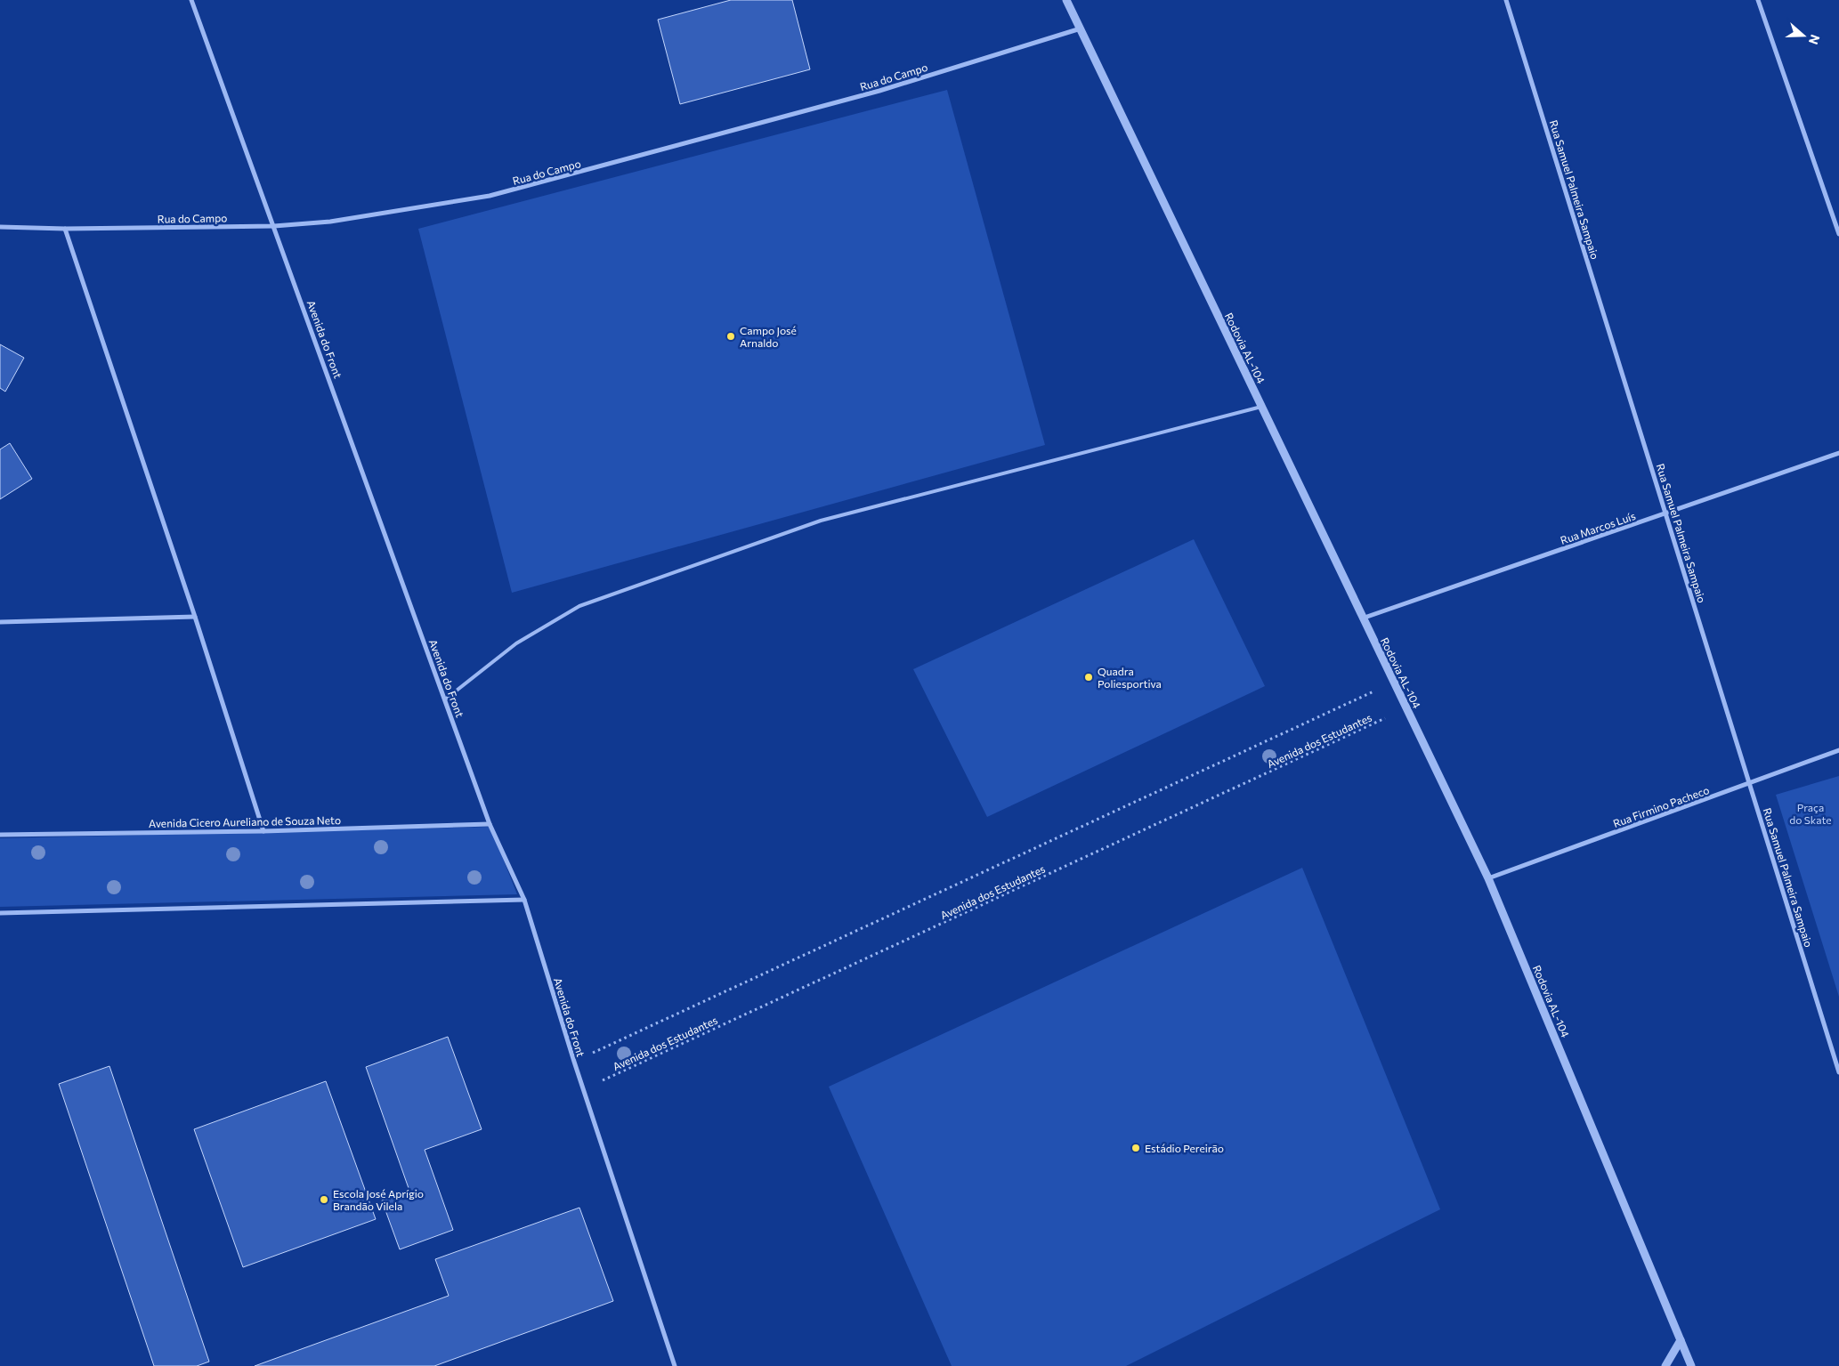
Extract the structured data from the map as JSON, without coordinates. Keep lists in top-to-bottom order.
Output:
{
  "streets": {
    "street": [
      "Rua do Campo",
      "Rua Samuel Palmeira Sampaio",
      "Avenida do Front",
      "Rodovia AL-104",
      "Rua Marcos Luís",
      "Rua Firmino Pacheco",
      "Avenida Cicero Aureliano de Souza Neto"
    ],
    "path": ["Avenida dos Estudantes"]
  },
  "crossings": [
    ["Rua do Campo", "Avenida do Front"],
    ["Rua do Campo", "Rodovia AL-104"],
    ["Rua Samuel Palmeira Sampaio", "Rua Marcos Luís"],
    ["Rua Samuel Palmeira Sampaio", "Rua Firmino Pacheco"],
    ["Avenida do Front", "Avenida dos Estudantes"],
    ["Avenida do Front", "Avenida Cicero Aureliano de Souza Neto"],
    ["Rodovia AL-104", "Rua Marcos Luís"],
    ["Rodovia AL-104", "Avenida dos Estudantes"],
    ["Rodovia AL-104", "Rua Firmino Pacheco"]
  ],
  "parks": ["Praça do Skate"],
  "places": [
    "Campo José Arnaldo",
    "Quadra Poliesportiva",
    "Estádio Pereirão",
    "Escola José Aprígio Brandão Vilela"
  ],
  "north": "right"
}
